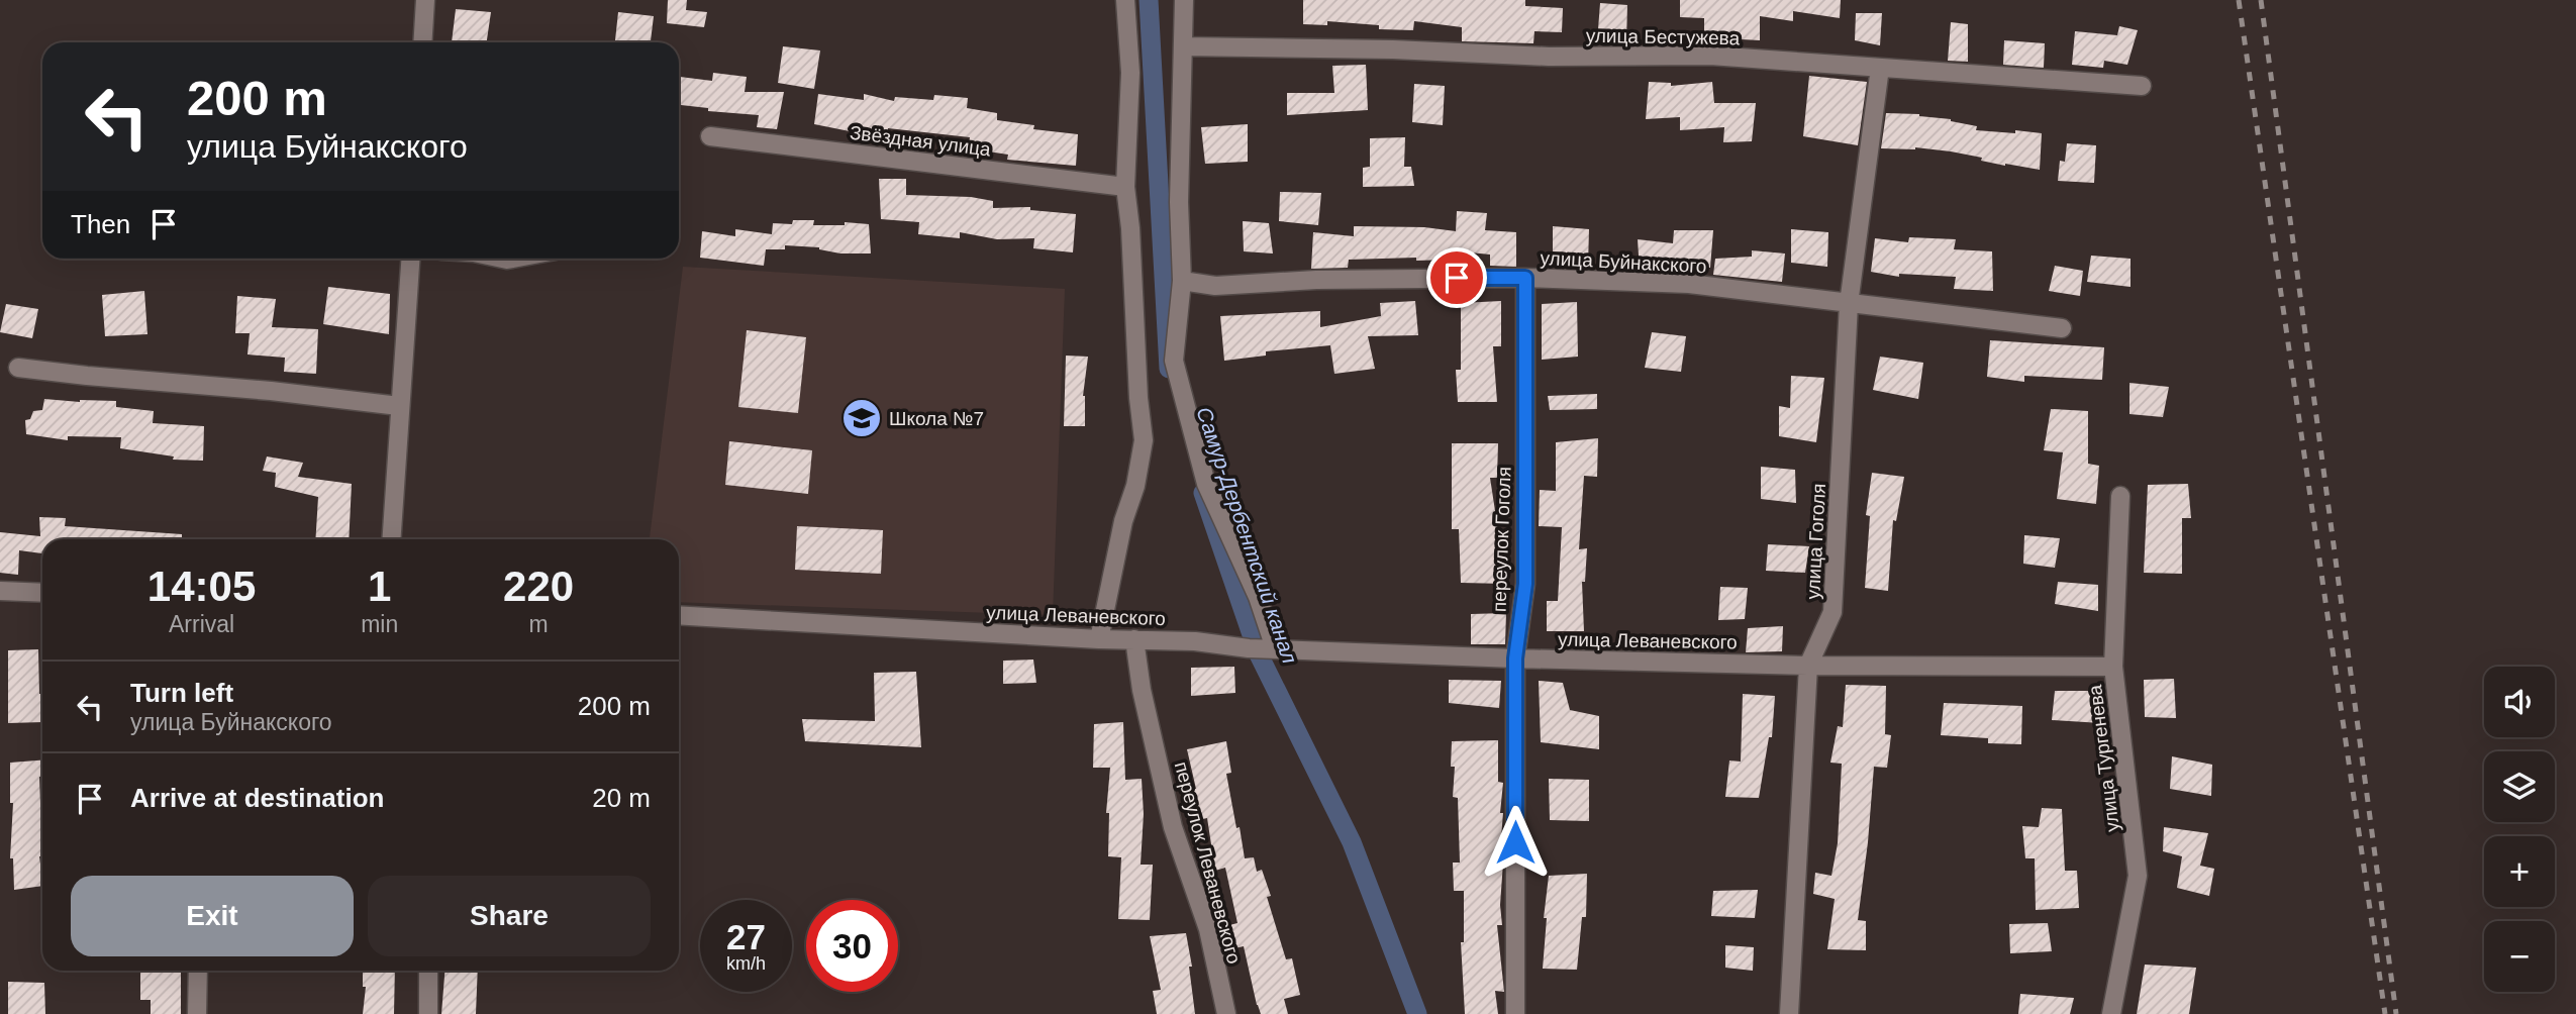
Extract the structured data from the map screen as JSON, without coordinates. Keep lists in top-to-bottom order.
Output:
{
  "streets": {
    "street": [
      "улица Бестужева",
      "Звёздная улица",
      "улица Буйнакского",
      "переулок Гоголя",
      "улица Гоголя",
      "улица Леваневского",
      "улица Тургенева",
      "переулок Леваневского"
    ]
  },
  "crossings": [
    ["улица Бестужева", "улица Гоголя"],
    ["улица Буйнакского", "переулок Гоголя"],
    ["улица Буйнакского", "улица Гоголя"],
    ["переулок Гоголя", "улица Леваневского"],
    ["улица Гоголя", "улица Леваневского"],
    ["улица Леваневского", "улица Тургенева"],
    ["улица Леваневского", "переулок Леваневского"]
  ],
  "water": ["Самур-Дербентский канал"],
  "places": {
    "school or university": ["Школа №7"]
  },
  "page": {
    "turn": ["200 m", "улица Буйнакского"],
    "then": "Then",
    "eta": [
      "14:05",
      "Arrival",
      "1",
      "min",
      "220",
      "m"
    ],
    "list": [
      {
        "name": "Turn left",
        "note": "улица Буйнакского",
        "value": "200 m"
      },
      {
        "name": "Arrive at destination",
        "value": "20 m"
      }
    ],
    "map_buttons": ["+", "−"],
    "buttons": ["Exit", "Share"],
    "speed": "27 km/h",
    "limit": "30"
  }
}
